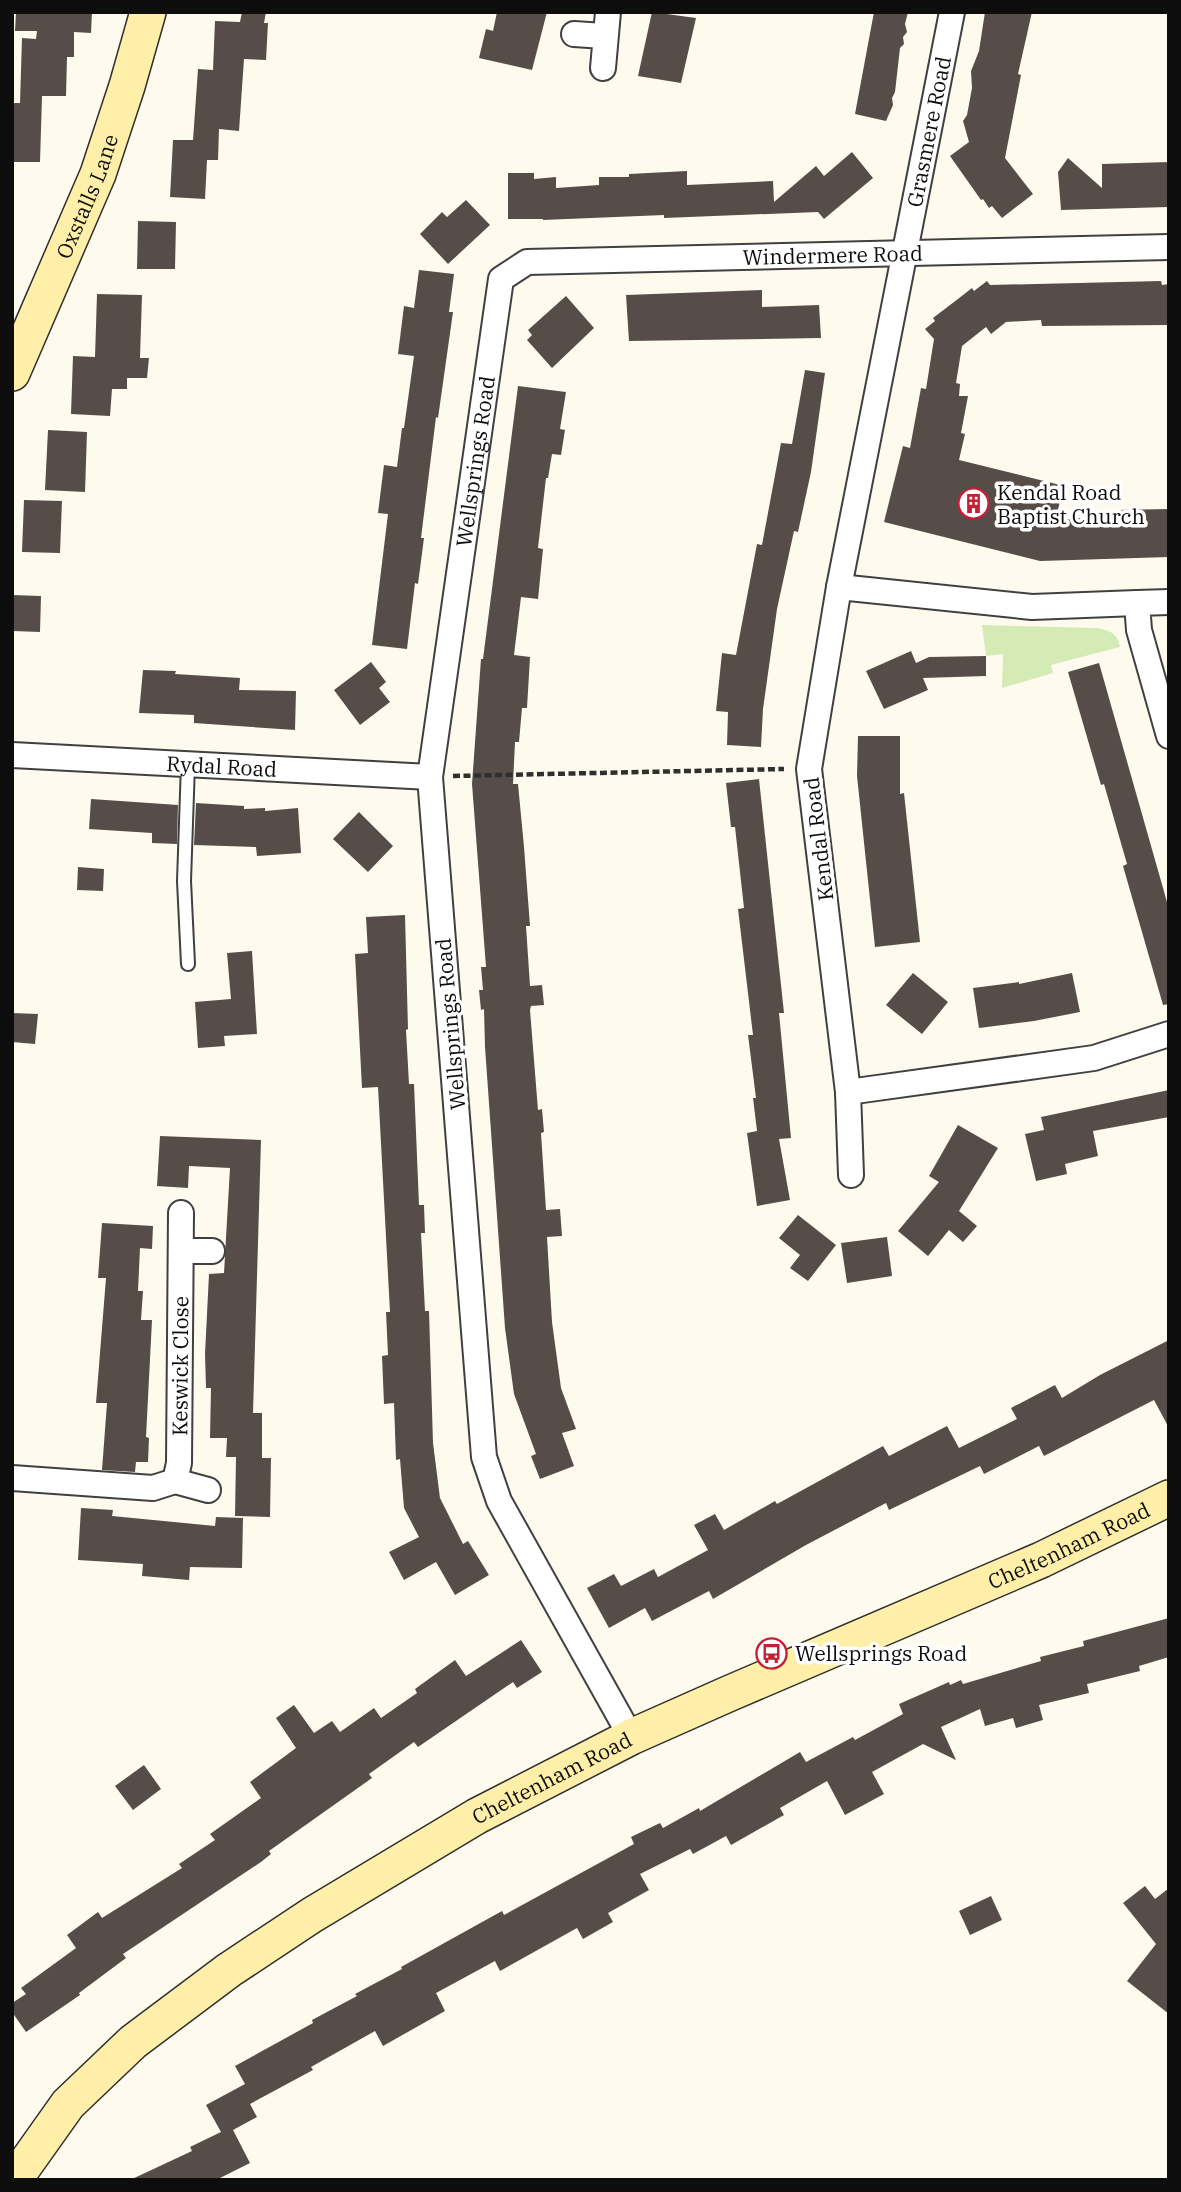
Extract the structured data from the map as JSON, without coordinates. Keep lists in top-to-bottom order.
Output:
{
  "streets": {
    "main road": ["Oxstalls Lane", "Cheltenham Road"],
    "street": [
      "Grasmere Road",
      "Windermere Road",
      "Wellsprings Road",
      "Rydal Road",
      "Kendal Road",
      "Keswick Close"
    ]
  },
  "crossings": [
    ["Grasmere Road", "Windermere Road"],
    ["Grasmere Road", "Kendal Road"],
    ["Windermere Road", "Wellsprings Road"],
    ["Windermere Road", "Kendal Road"],
    ["Wellsprings Road", "Rydal Road"],
    ["Wellsprings Road", "Cheltenham Road"]
  ],
  "places": {
    "building": ["Kendal Road Baptist Church"],
    "bus stop": ["Wellsprings Road"]
  }
}
